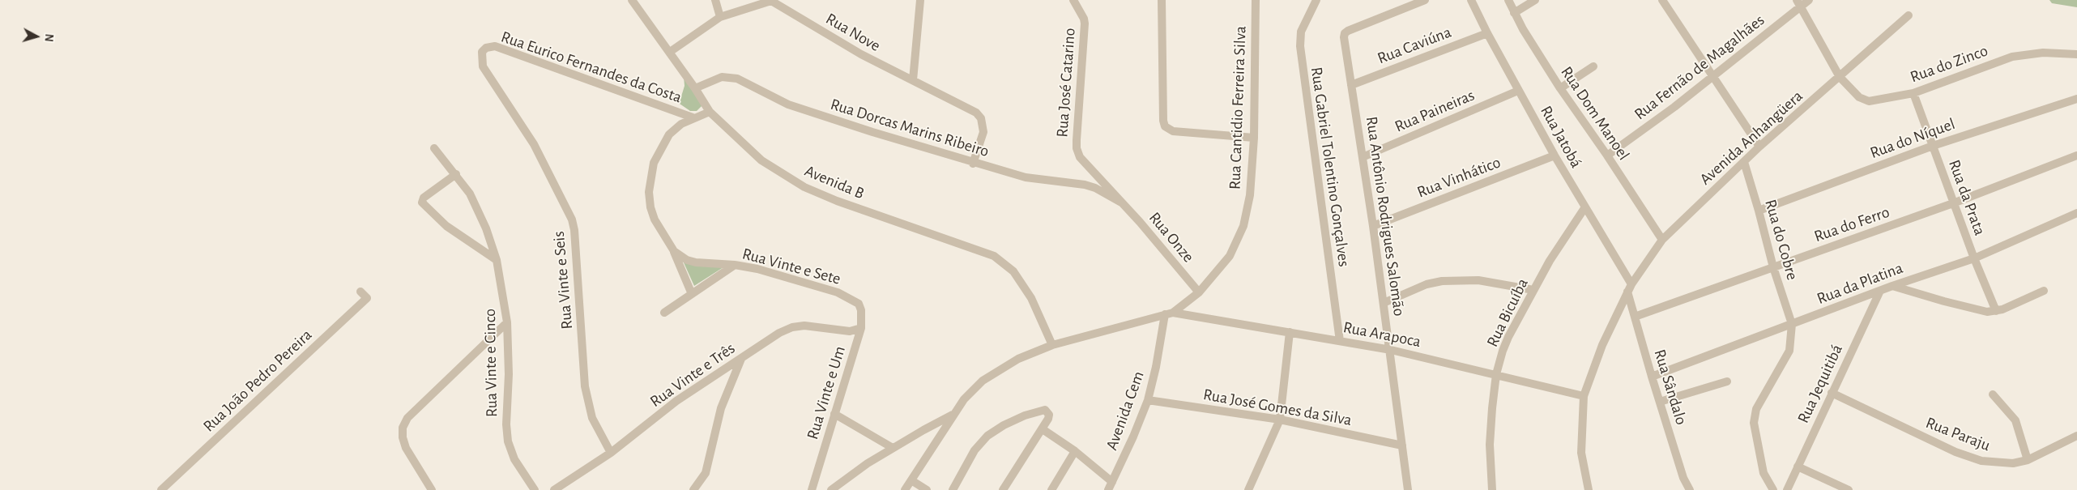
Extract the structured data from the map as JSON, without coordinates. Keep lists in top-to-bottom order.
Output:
{
  "streets": {
    "street": [
      "Rua Nove",
      "Rua Caviúna",
      "Rua do Zinco",
      "Rua Eurico Fernandes da Costa",
      "Rua Fernão de Magalhães",
      "Rua José Catarino",
      "Rua Cantidio Ferreira Silva",
      "Rua Paineiras",
      "Rua Dom Manoel",
      "Rua Dorcas Marins Ribeiro",
      "Rua Jatobá",
      "Avenida Anhangüera",
      "Rua do Níquel",
      "Rua Gabriel Tolentino Gonçalves",
      "Rua Vinhático",
      "Avenida B",
      "Rua da Prata",
      "Rua Antônio Rodrigues Salomão",
      "Rua do Ferro",
      "Rua Onze",
      "Rua do Cobre",
      "Rua Vinte e Sete",
      "Rua Vinte e Seis",
      "Rua da Platina",
      "Rua Bicuíba",
      "Rua Arapoca",
      "Rua Vinte e Cinco",
      "Rua Vinte e Três",
      "Rua João Pedro Pereira",
      "Rua Jequitibá",
      "Rua Sândalo",
      "Rua Vinte e Um",
      "Rua José Gomes da Silva",
      "Avenida Cem",
      "Rua Paraju"
    ]
  },
  "crossings": [
    ["Rua Nove", "Rua Dorcas Marins Ribeiro"],
    ["Rua Nove", "Avenida B"],
    ["Rua Caviúna", "Rua Jatobá"],
    ["Rua Caviúna", "Rua Antônio Rodrigues Salomão"],
    ["Rua do Zinco", "Rua Fernão de Magalhães"],
    ["Rua do Zinco", "Avenida Anhangüera"],
    ["Rua do Zinco", "Rua da Prata"],
    ["Rua Eurico Fernandes da Costa", "Rua Vinte e Sete"],
    ["Rua Eurico Fernandes da Costa", "Rua Vinte e Seis"],
    ["Rua Fernão de Magalhães", "Rua Dom Manoel"],
    ["Rua José Catarino", "Rua Dorcas Marins Ribeiro"],
    ["Rua José Catarino", "Rua Onze"],
    ["Rua Cantidio Ferreira Silva", "Avenida B"],
    ["Rua Cantidio Ferreira Silva", "Rua Onze"],
    ["Rua Cantidio Ferreira Silva", "Rua Arapoca"],
    ["Rua Cantidio Ferreira Silva", "Avenida Cem"],
    ["Rua Paineiras", "Rua Jatobá"],
    ["Rua Paineiras", "Rua Antônio Rodrigues Salomão"],
    ["Rua Dom Manoel", "Avenida Anhangüera"],
    ["Rua Dorcas Marins Ribeiro", "Avenida B"],
    ["Rua Dorcas Marins Ribeiro", "Rua Onze"],
    ["Rua Jatobá", "Avenida Anhangüera"],
    ["Rua Jatobá", "Rua Vinhático"],
    ["Rua Jatobá", "Rua Bicuíba"],
    ["Rua Jatobá", "Rua Sândalo"],
    ["Avenida Anhangüera", "Rua do Cobre"],
    ["Avenida Anhangüera", "Rua Arapoca"],
    ["Avenida Anhangüera", "Rua Sândalo"],
    ["Rua do Níquel", "Rua da Prata"],
    ["Rua do Níquel", "Rua do Cobre"],
    ["Rua Gabriel Tolentino Gonçalves", "Rua Arapoca"],
    ["Rua Vinhático", "Rua Antônio Rodrigues Salomão"],
    ["Avenida B", "Rua Vinte e Sete"],
    ["Rua da Prata", "Rua do Ferro"],
    ["Rua da Prata", "Rua da Platina"],
    ["Rua Antônio Rodrigues Salomão", "Rua Arapoca"],
    ["Rua Antônio Rodrigues Salomão", "Rua José Gomes da Silva"],
    ["Rua do Ferro", "Rua do Cobre"],
    ["Rua do Ferro", "Rua Sândalo"],
    ["Rua do Cobre", "Rua da Platina"],
    ["Rua Vinte e Sete", "Rua Vinte e Um"],
    ["Rua Vinte e Seis", "Rua Vinte e Três"],
    ["Rua da Platina", "Rua Jequitibá"],
    ["Rua da Platina", "Rua Sândalo"],
    ["Rua Bicuíba", "Rua Arapoca"],
    ["Rua Arapoca", "Avenida Cem"],
    ["Rua Vinte e Três", "Rua Vinte e Um"],
    ["Rua Jequitibá", "Rua Paraju"],
    ["Rua José Gomes da Silva", "Avenida Cem"]
  ],
  "north": "right"
}
